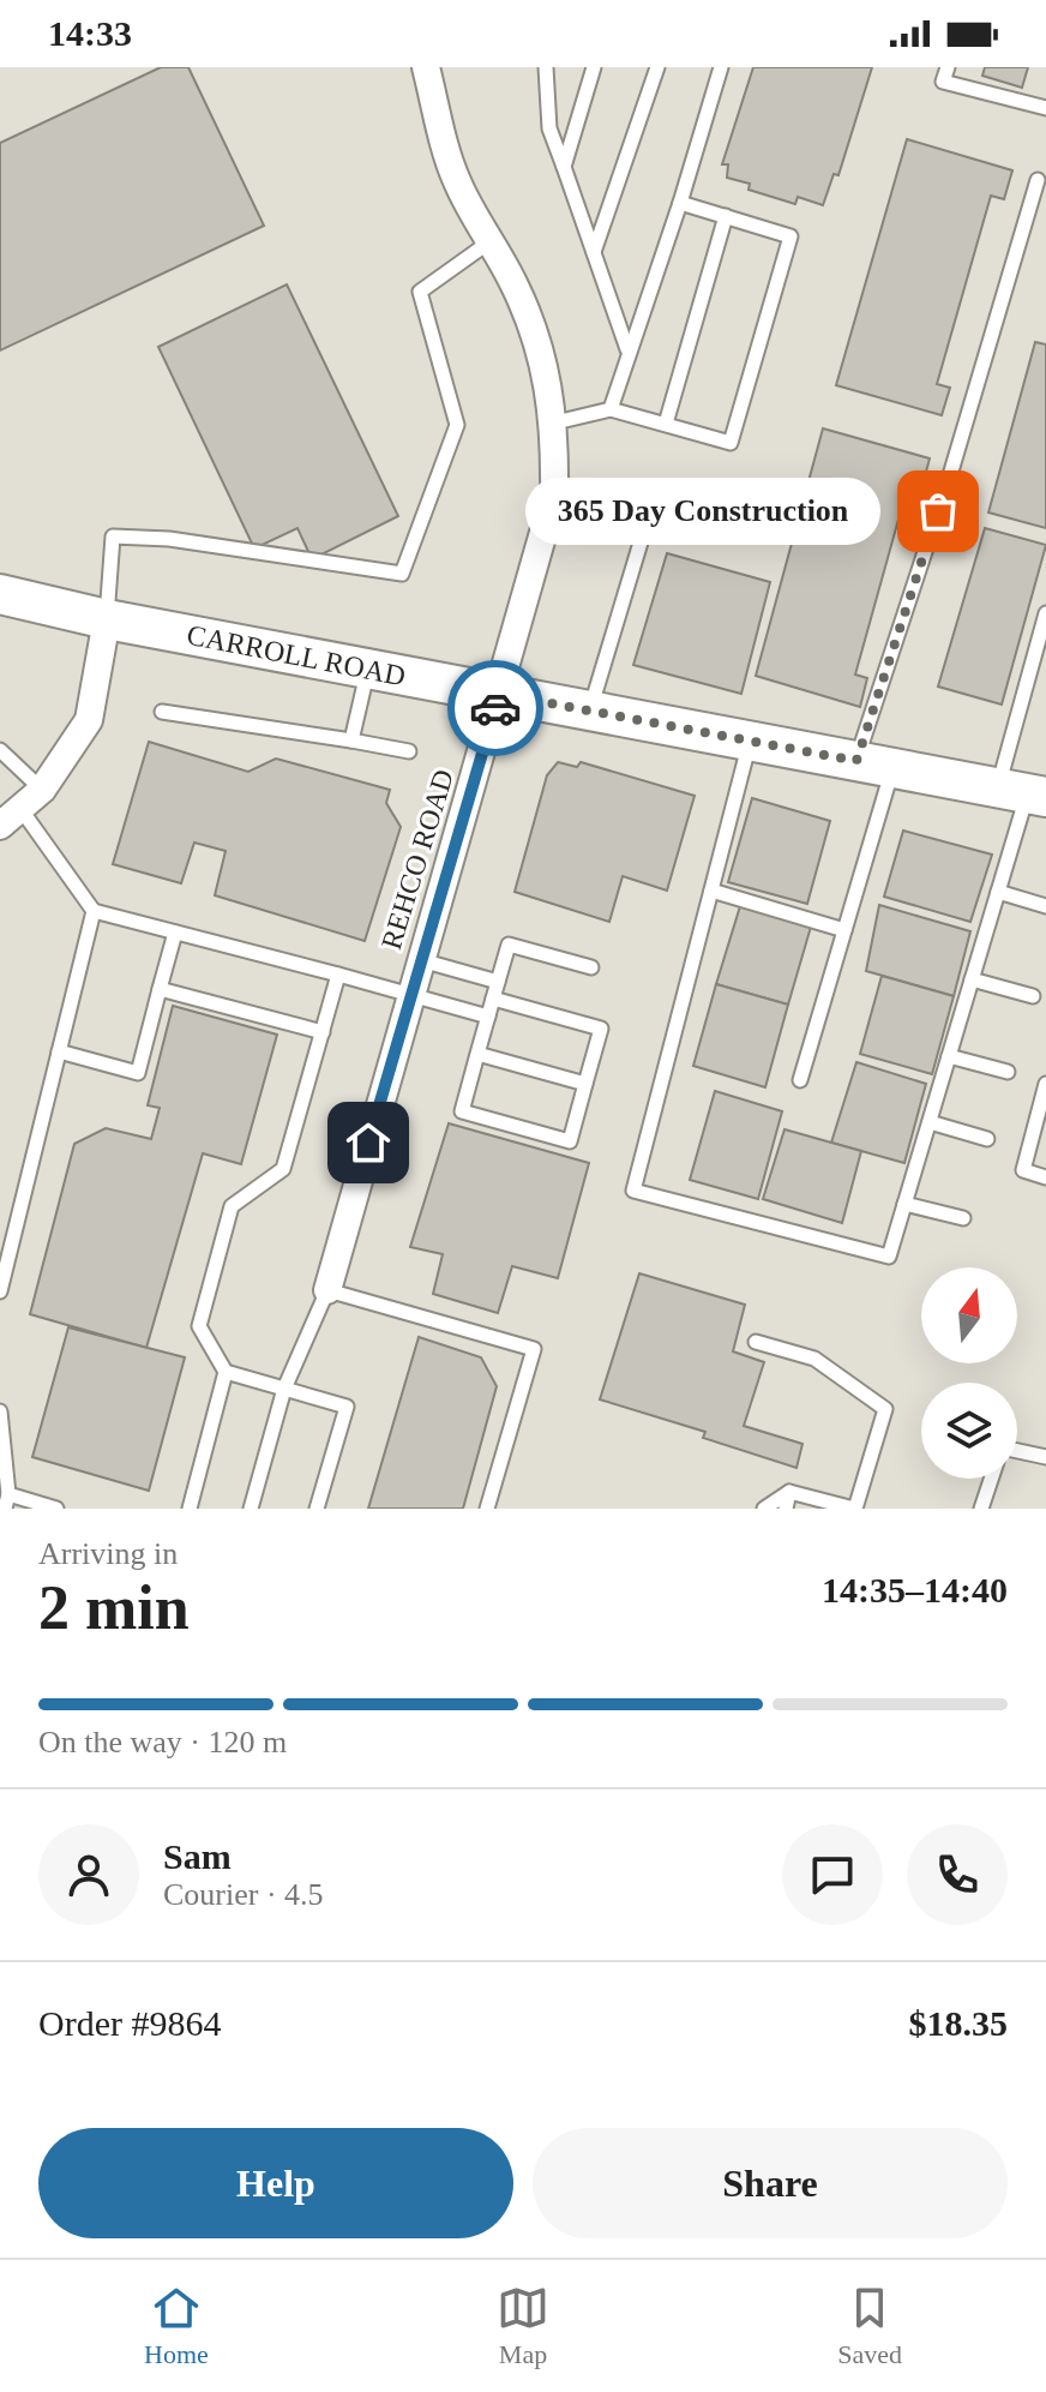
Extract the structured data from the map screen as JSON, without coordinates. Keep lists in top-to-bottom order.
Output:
{
  "streets": {
    "main road": ["CARROLL ROAD"],
    "street": ["REHCO ROAD"]
  },
  "crossings": [
    ["CARROLL ROAD", "REHCO ROAD"]
  ],
  "places": ["365 Day Construction"],
  "north": "top",
  "page": {
    "status": "14:33",
    "bubble": "365 Day Construction",
    "heading": ["2 min", "Arriving in", "14:35–14:40"],
    "panel": [
      "Sam",
      "Courier · 4.5",
      "Order #9864",
      "$18.35"
    ],
    "bar": "On the way · 120 m",
    "buttons": ["Help", "Share"],
    "tabs": ["Home", "Map", "Saved"]
  }
}
